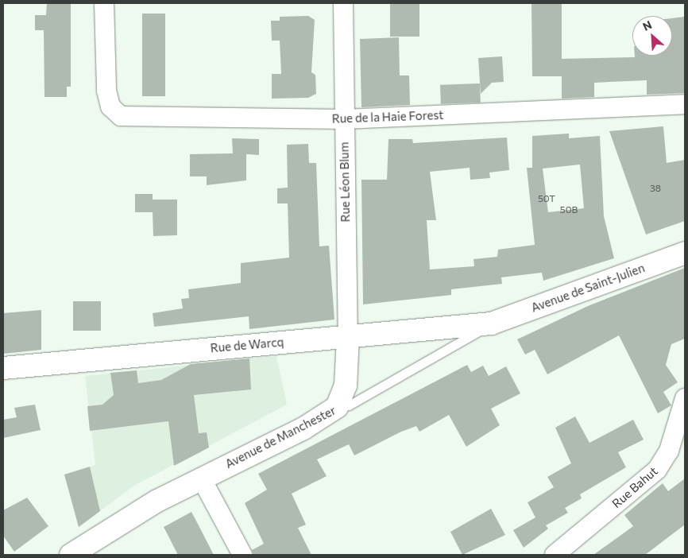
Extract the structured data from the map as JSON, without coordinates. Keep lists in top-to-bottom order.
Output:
{
  "streets": {
    "main road": ["Avenue de Saint-Julien", "Rue de Warcq", "Avenue de Manchester"],
    "street": ["Rue de la Haie Forest", "Rue Léon Blum", "Rue Bahut"]
  },
  "crossings": [
    ["Rue de la Haie Forest", "Rue Léon Blum"],
    ["Rue Léon Blum", "Rue de Warcq"],
    ["Avenue de Saint-Julien", "Rue de Warcq"],
    ["Avenue de Saint-Julien", "Avenue de Manchester"],
    ["Rue de Warcq", "Avenue de Manchester"]
  ],
  "house_numbers": ["38", "50T", "50B"],
  "north": "top left"
}
